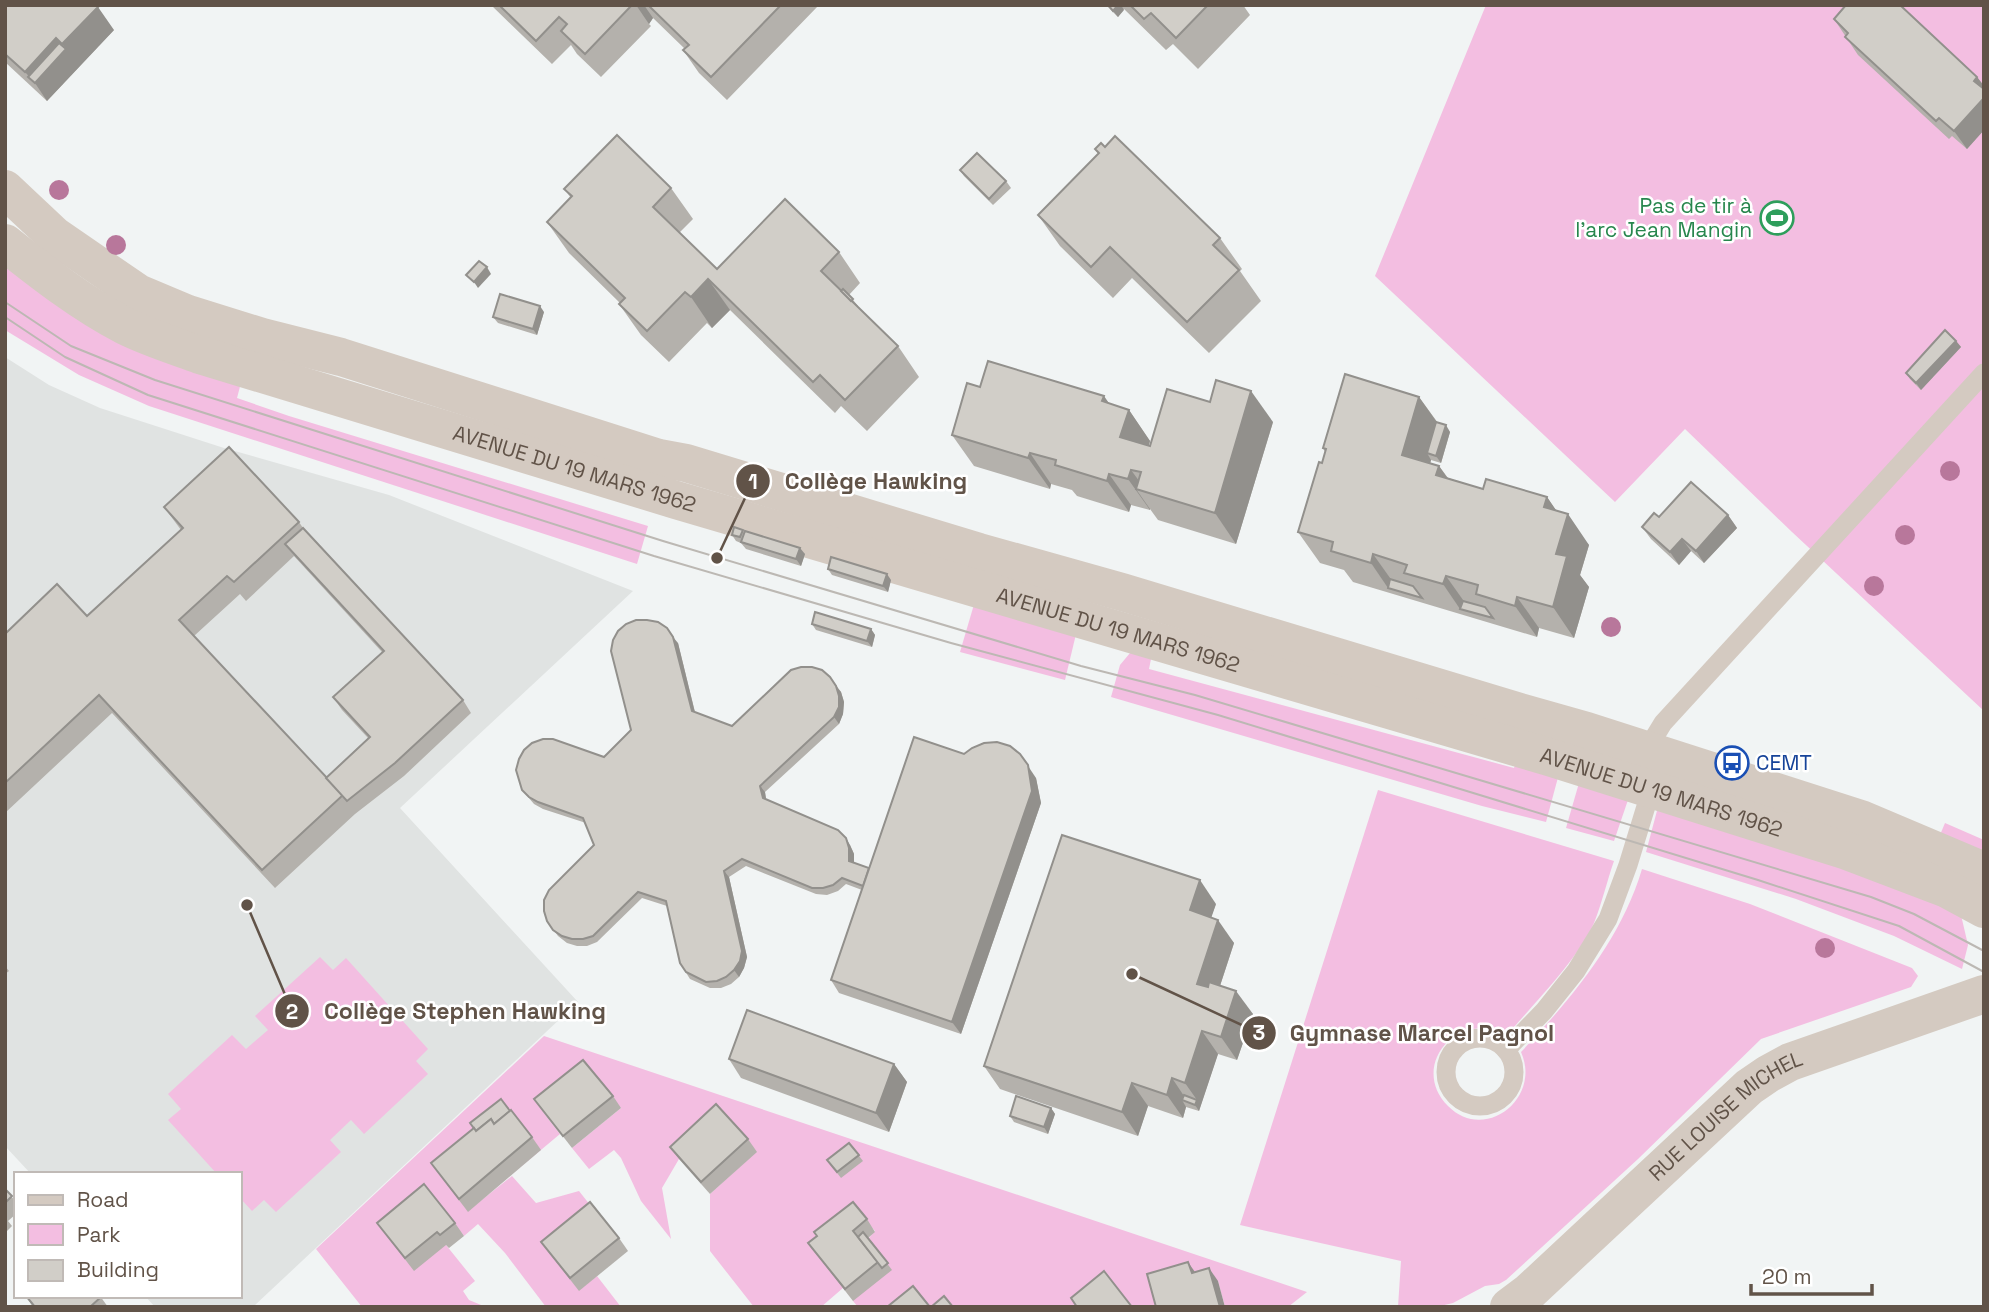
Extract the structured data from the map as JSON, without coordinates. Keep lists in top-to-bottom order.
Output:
{
  "streets": {
    "street": ["AVENUE DU 19 MARS 1962", "RUE LOUISE MICHEL"]
  },
  "places": {
    "sports": ["Pas de tir à l'arc Jean Mangin"],
    "other": ["Collège Hawking", "Collège Stephen Hawking", "Gymnase Marcel Pagnol"],
    "bus stop": ["CEMT"]
  },
  "legend": ["Road", "Park", "Building"],
  "scale_bar": "20 m"
}
